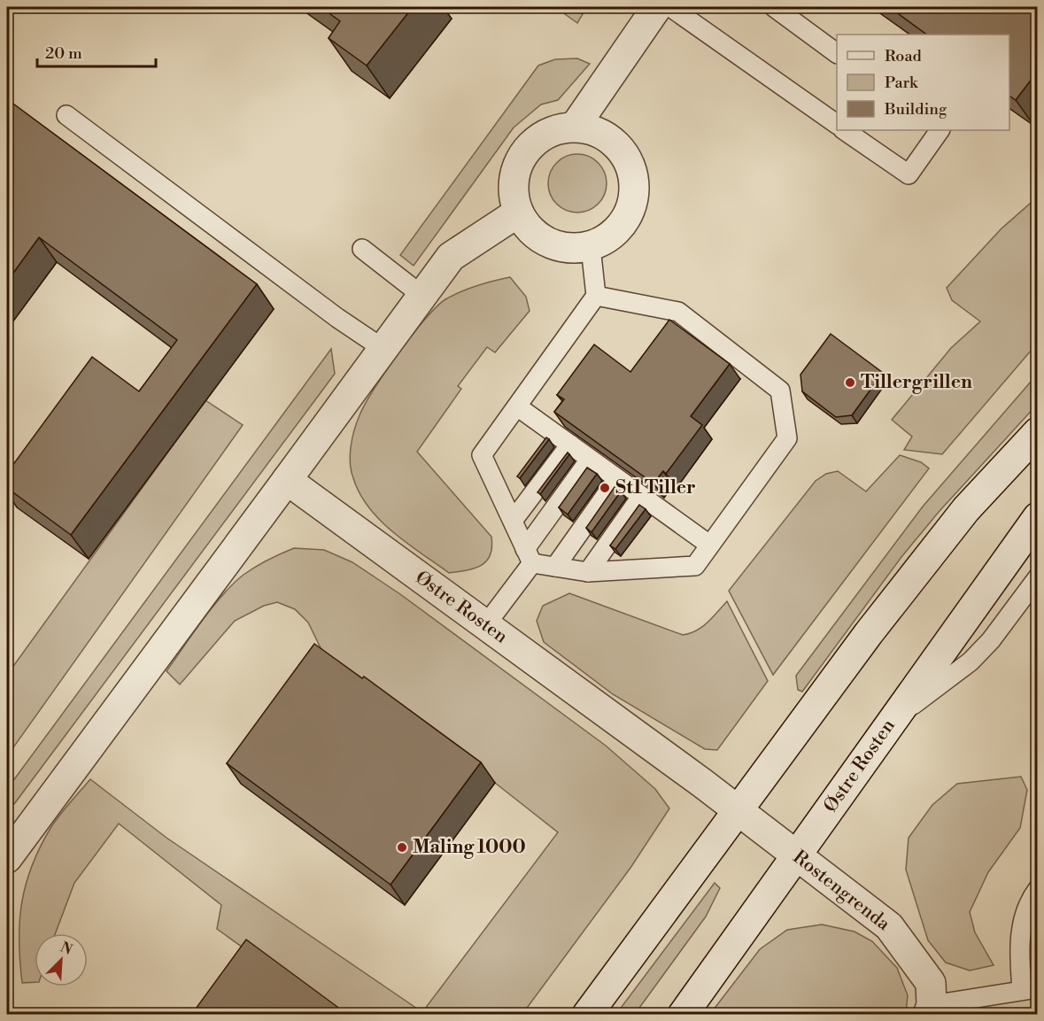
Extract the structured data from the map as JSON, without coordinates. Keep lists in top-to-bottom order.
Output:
{
  "streets": {
    "street": ["Østre Rosten", "Rostengrenda"]
  },
  "crossings": [
    ["Østre Rosten", "Rostengrenda"]
  ],
  "places": ["Tillergrillen", "St1 Tiller", "Maling 1000"],
  "legend": ["Road", "Park", "Building"],
  "scale_bar": "20 m",
  "north": "top right"
}
